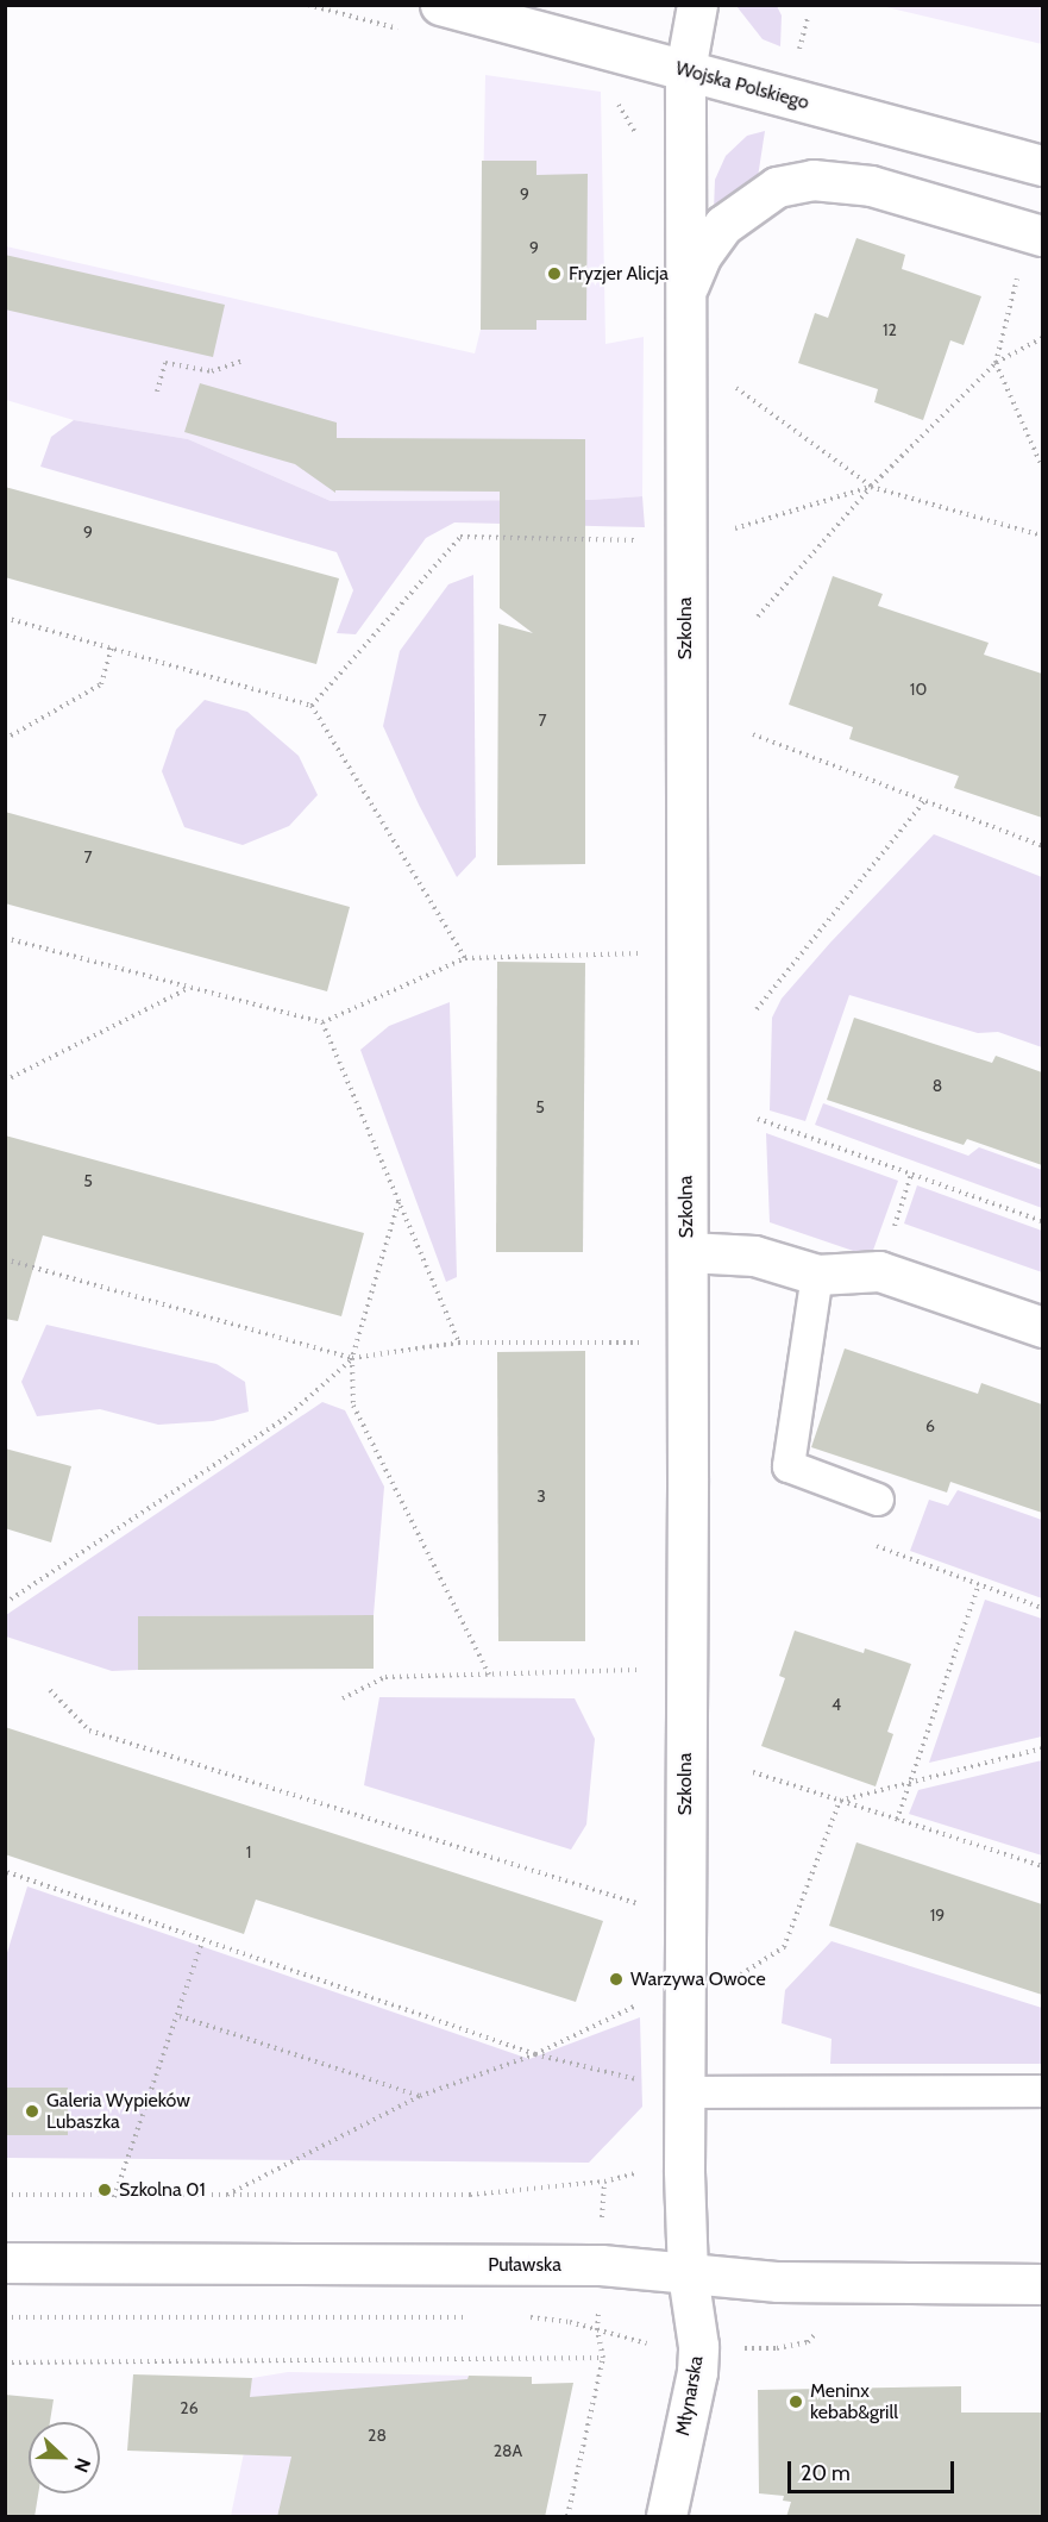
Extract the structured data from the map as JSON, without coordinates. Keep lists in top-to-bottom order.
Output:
{
  "streets": {
    "street": [
      "Wojska Polskiego",
      "Szkolna",
      "Puławska",
      "Młynarska"
    ]
  },
  "crossings": [
    ["Wojska Polskiego", "Szkolna"],
    ["Szkolna", "Puławska"],
    ["Szkolna", "Młynarska"],
    ["Puławska", "Młynarska"]
  ],
  "places": [
    "Fryzjer Alicja",
    "Warzywa Owoce",
    "Galeria Wypieków Lubaszka",
    "Szkolna 01",
    "Meninx kebab&grill"
  ],
  "house_numbers": [
    "9",
    "9",
    "12",
    "9",
    "10",
    "7",
    "7",
    "8",
    "5",
    "5",
    "6",
    "3",
    "4",
    "1",
    "19",
    "26",
    "28",
    "28A"
  ],
  "scale_bar": "20 m",
  "north": "right"
}
